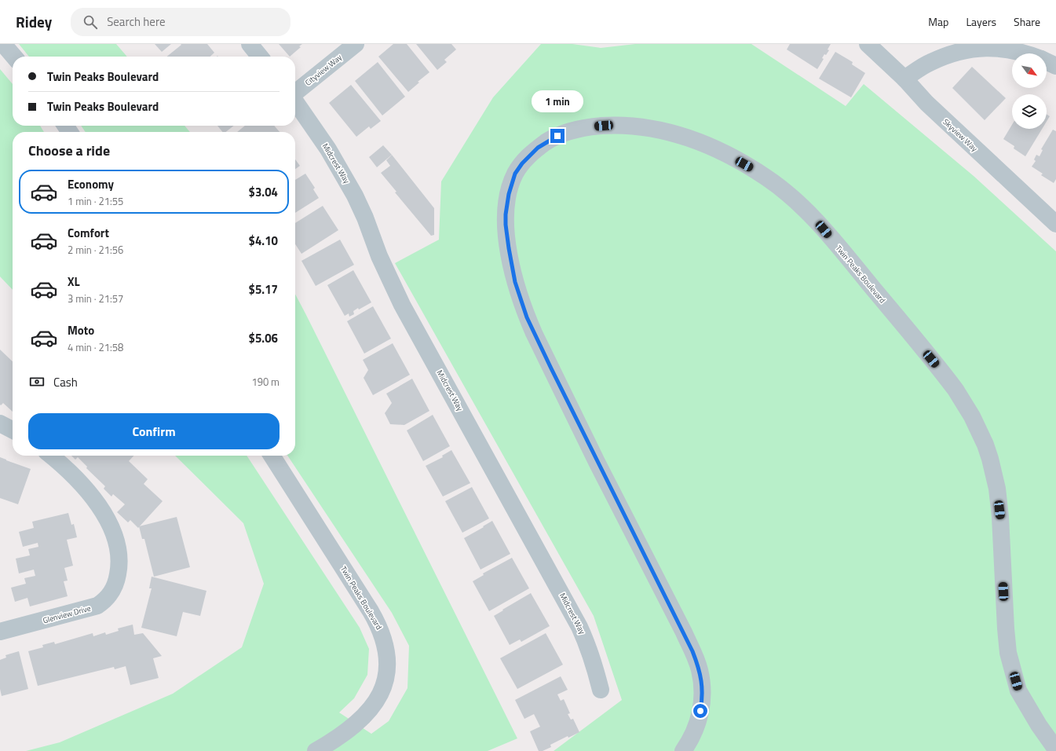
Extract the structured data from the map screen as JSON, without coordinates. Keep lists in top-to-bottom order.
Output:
{
  "streets": {
    "street": [
      "Cityview Way",
      "Skyview Way",
      "Midcrest Way",
      "Twin Peaks Boulevard",
      "Glenview Drive"
    ]
  },
  "north": "bottom right",
  "page": {
    "header": "Ridey",
    "search": "Search here",
    "nav": ["Map", "Layers", "Share"],
    "banner": ["Twin Peaks Boulevard", "Twin Peaks Boulevard"],
    "bubble": "1 min",
    "heading": "Choose a ride",
    "list": [
      {
        "name": "Economy",
        "note": "1 min · 21:55",
        "value": "$3.04"
      },
      {
        "name": "Comfort",
        "note": "2 min · 21:56",
        "value": "$4.10"
      },
      {
        "name": "XL",
        "note": "3 min · 21:57",
        "value": "$5.17"
      },
      {
        "name": "Moto",
        "note": "4 min · 21:58",
        "value": "$5.06"
      }
    ],
    "pay": ["Cash", "190 m"],
    "buttons": "Confirm"
  }
}
